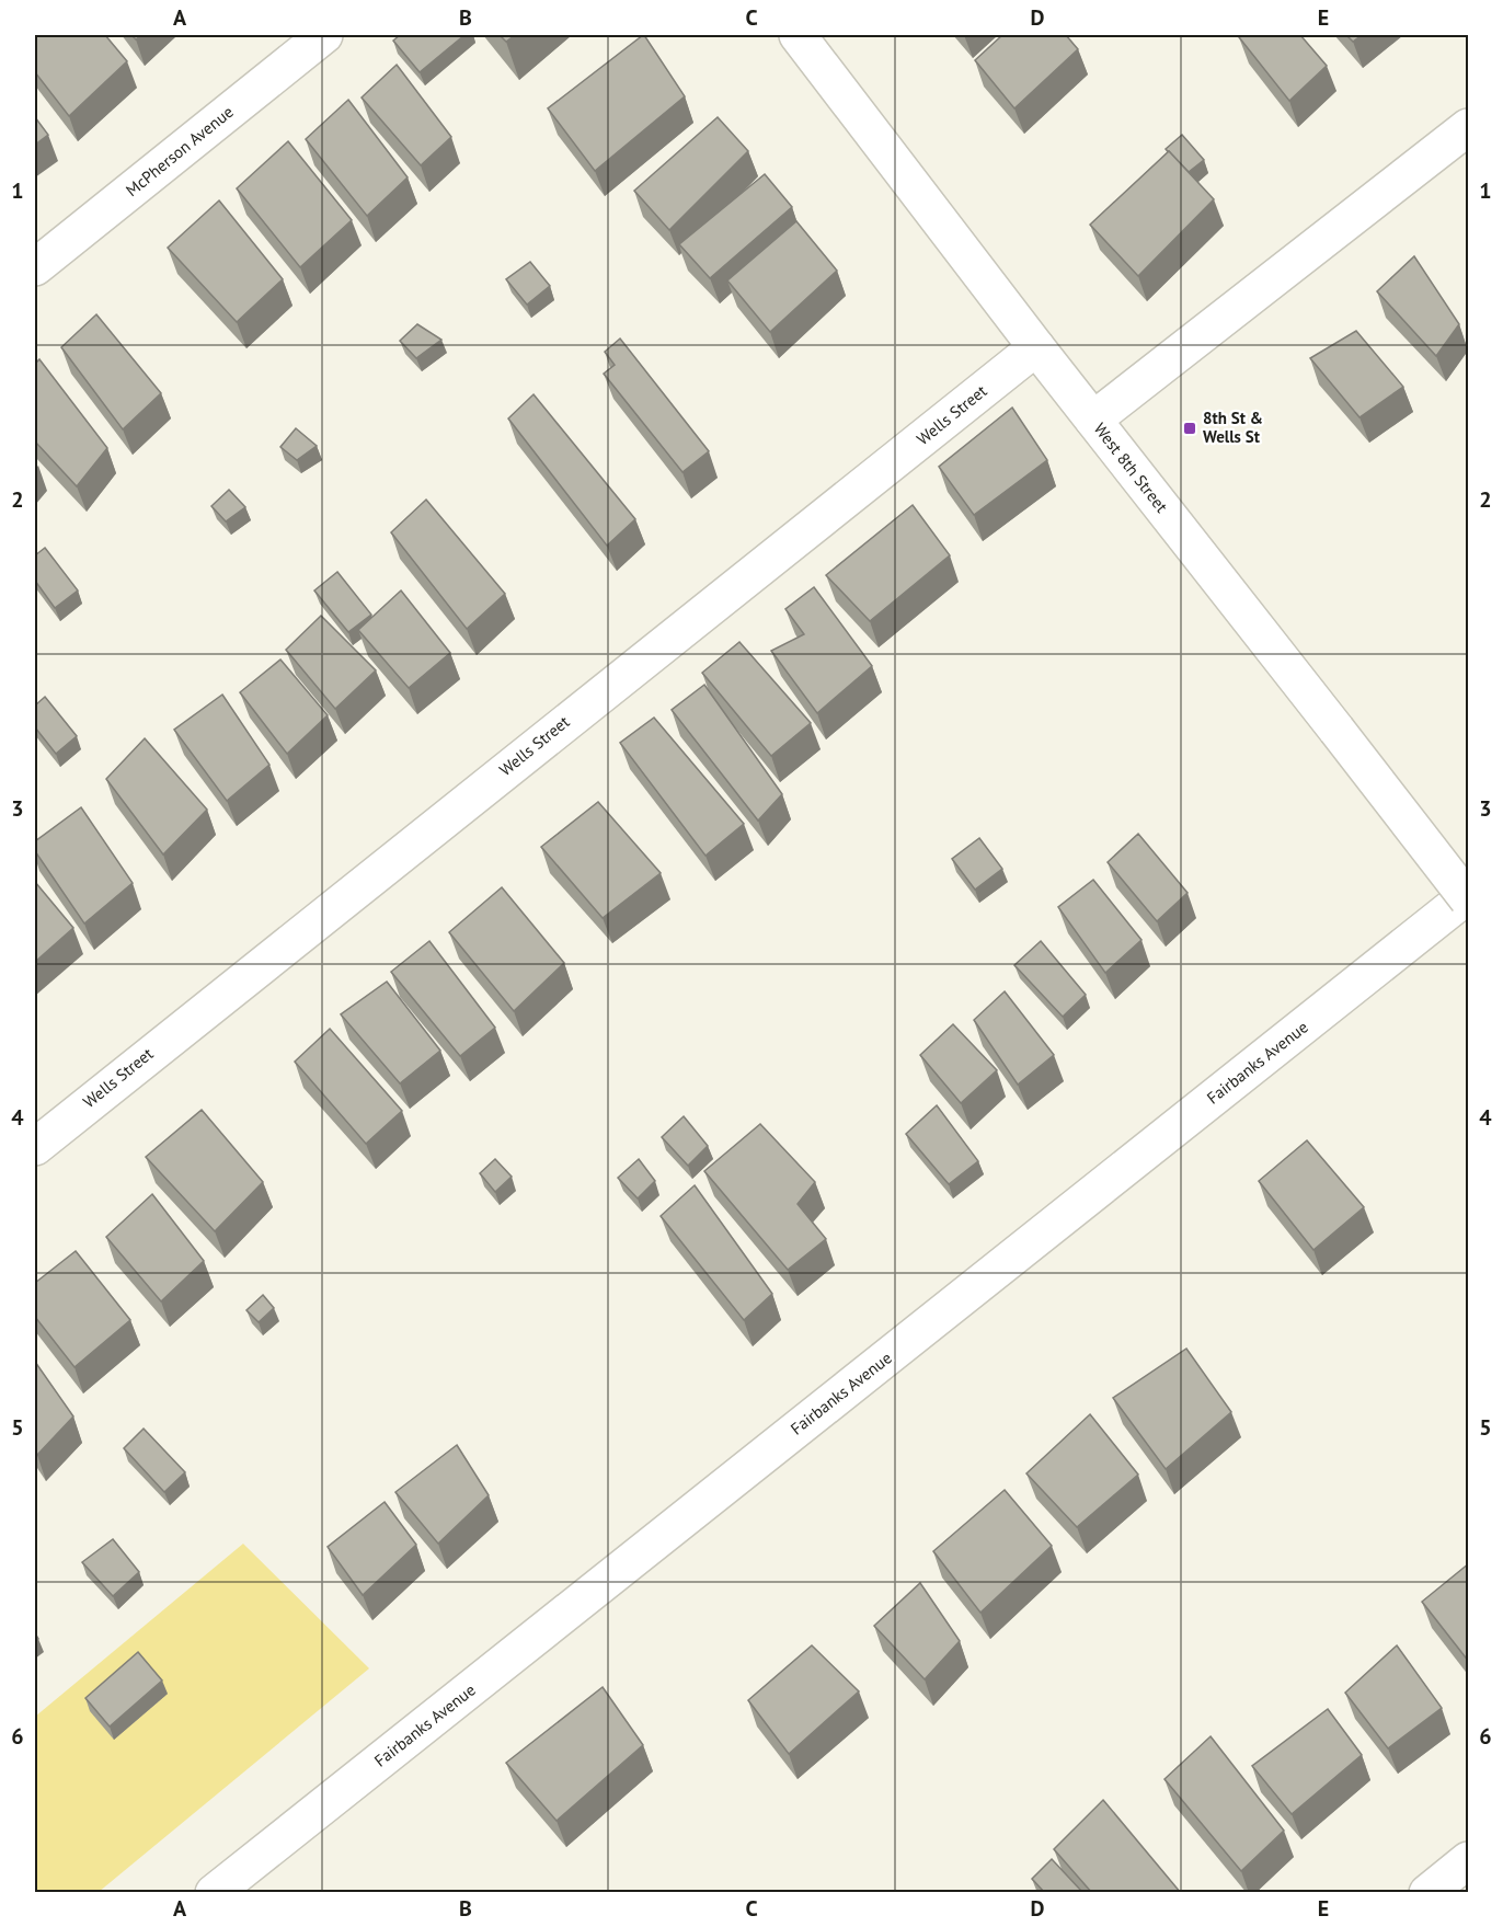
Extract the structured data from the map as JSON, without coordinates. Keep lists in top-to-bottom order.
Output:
{
  "streets": {
    "street": [
      "McPherson Avenue",
      "Wells Street",
      "West 8th Street",
      "Fairbanks Avenue"
    ]
  },
  "crossings": [
    ["Wells Street", "West 8th Street"],
    ["West 8th Street", "Fairbanks Avenue"]
  ],
  "places": {
    "transit": ["8th St & Wells St"]
  },
  "grid": {
    "columns": [
      "A",
      "B",
      "C",
      "D",
      "E"
    ],
    "rows": [
      "1",
      "2",
      "3",
      "4",
      "5",
      "6"
    ]
  }
}
